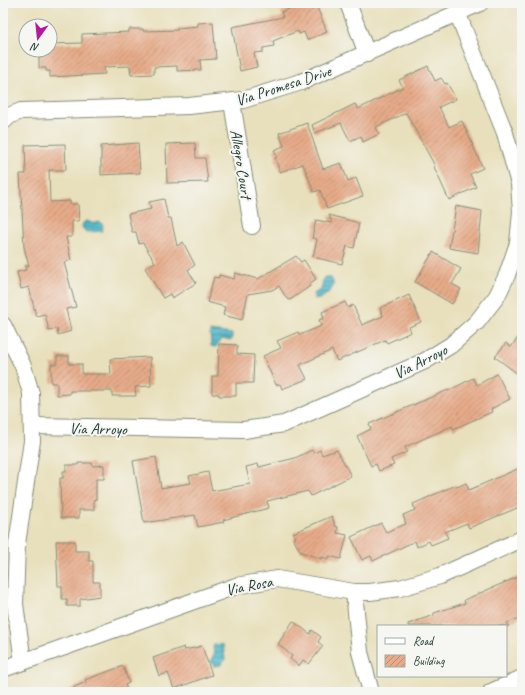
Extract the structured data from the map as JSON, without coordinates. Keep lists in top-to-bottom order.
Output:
{
  "streets": {
    "street": [
      "Via Promesa Drive",
      "Allegro Court",
      "Via Arroyo",
      "Via Rosa"
    ]
  },
  "crossings": [
    ["Via Promesa Drive", "Allegro Court"],
    ["Via Promesa Drive", "Via Arroyo"]
  ],
  "legend": ["Road", "Building"],
  "north": "bottom"
}
